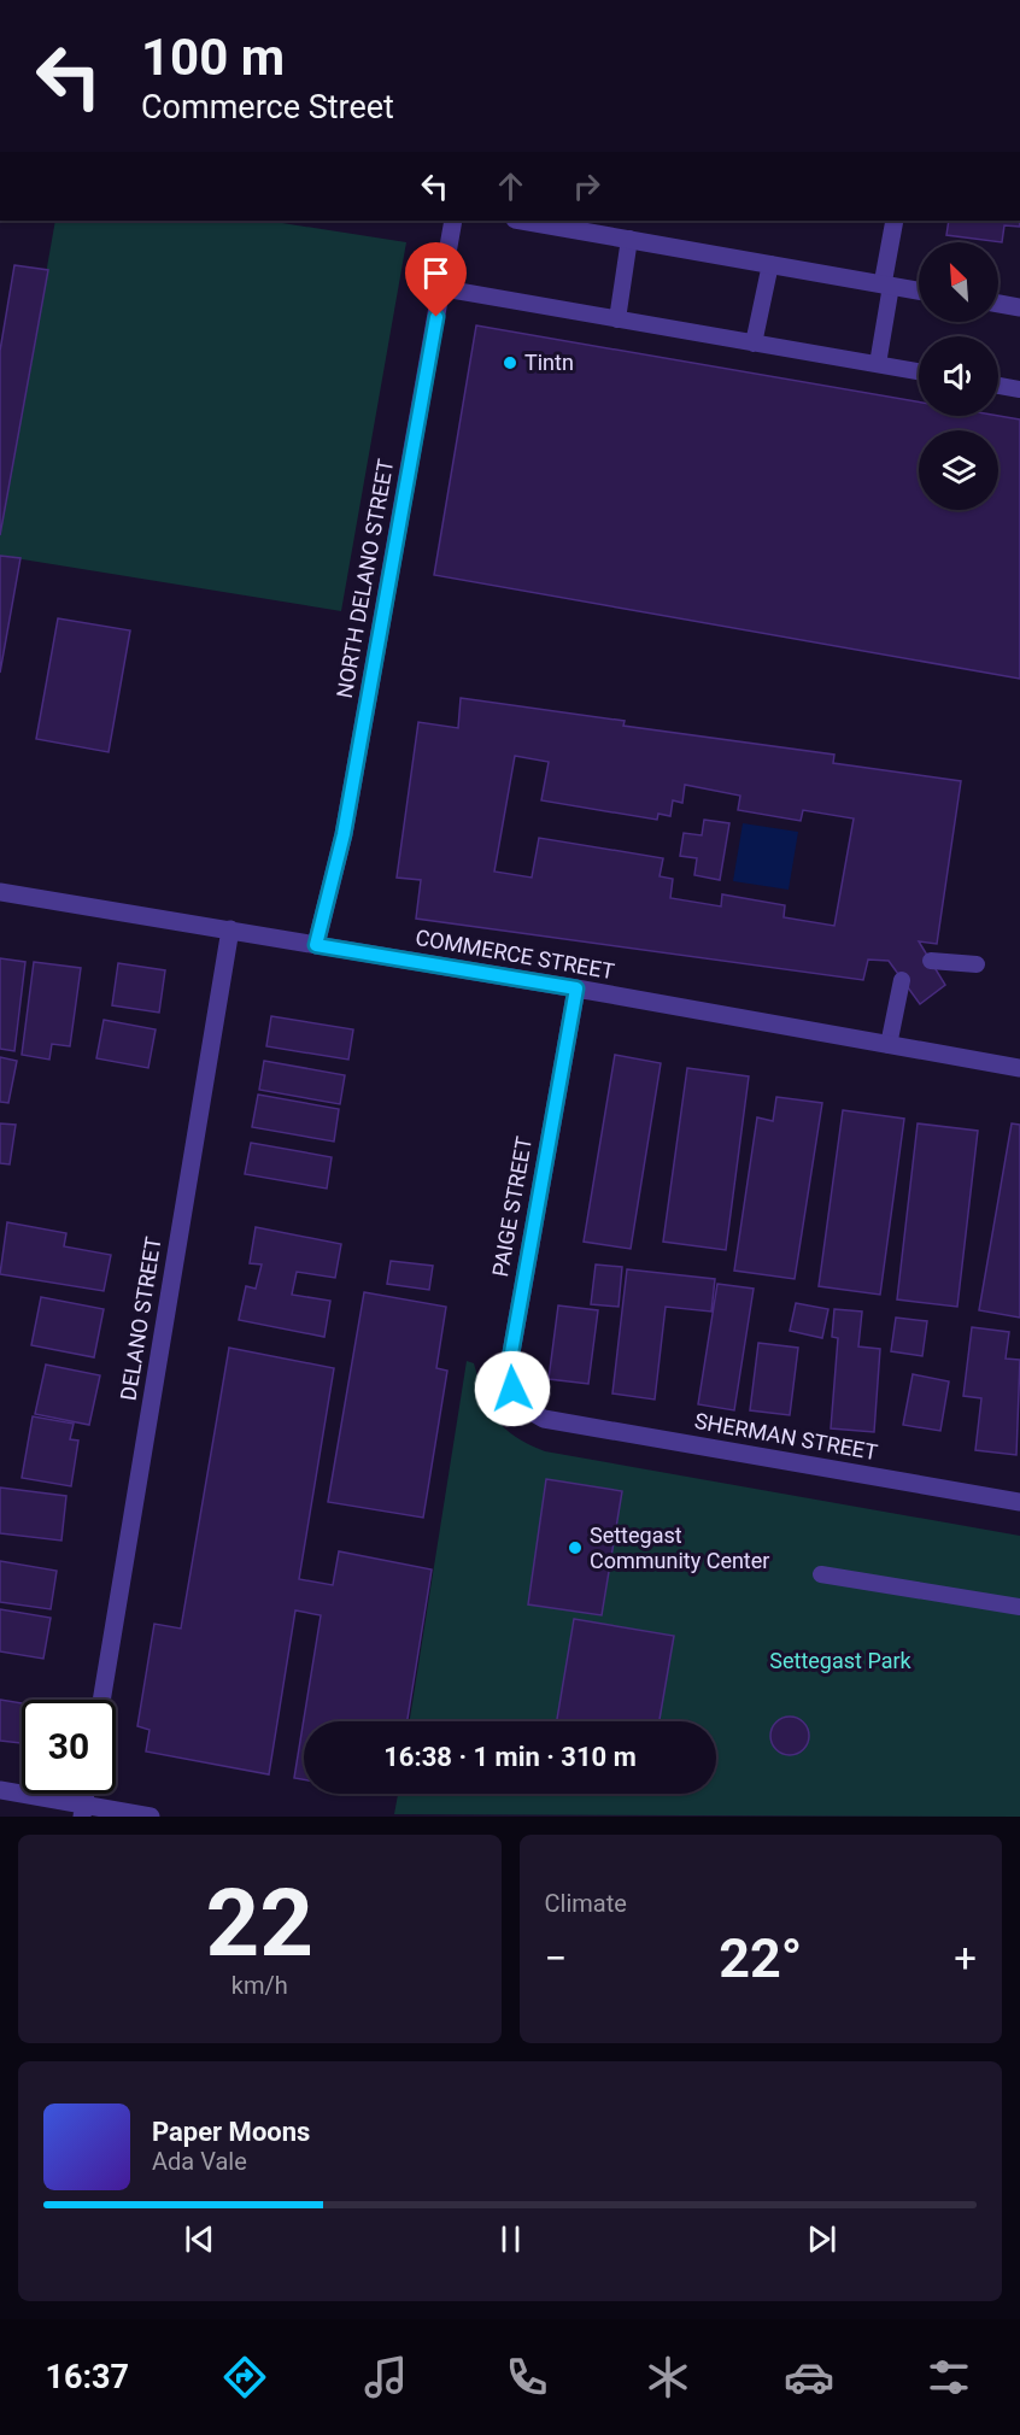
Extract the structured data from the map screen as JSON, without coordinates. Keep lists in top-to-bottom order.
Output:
{
  "streets": {
    "street": [
      "NORTH DELANO STREET",
      "COMMERCE STREET",
      "PAIGE STREET",
      "DELANO STREET",
      "SHERMAN STREET"
    ]
  },
  "crossings": [
    ["NORTH DELANO STREET", "COMMERCE STREET"],
    ["COMMERCE STREET", "PAIGE STREET"],
    ["COMMERCE STREET", "DELANO STREET"],
    ["PAIGE STREET", "SHERMAN STREET"]
  ],
  "parks": ["Settegast Park"],
  "places": ["Tintn", "Settegast Community Center"],
  "north": "top left",
  "page": {
    "turn": ["100 m", "Commerce Street"],
    "limit": "30",
    "trip": "16:38 · 1 min · 310 m",
    "tile": [
      ["22", "km/h"],
      "Climate"
    ],
    "heat": ["−", "22°", "+"],
    "song": ["Paper Moons", "Ada Vale"],
    "tabs": "16:37"
  }
}
